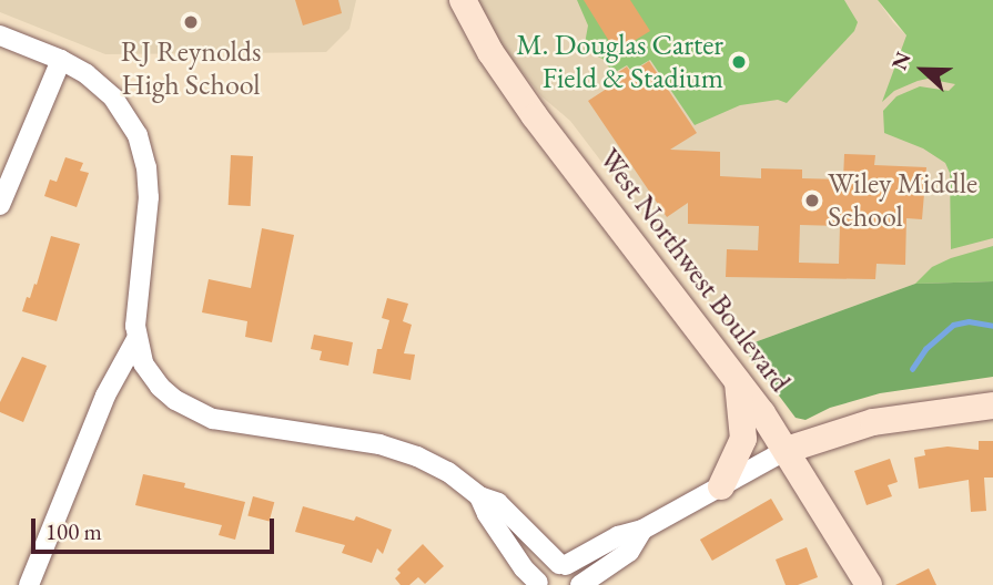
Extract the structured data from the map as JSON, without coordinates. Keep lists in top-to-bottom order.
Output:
{
  "streets": {
    "main road": ["West Northwest Boulevard"]
  },
  "places": ["RJ Reynolds High School", "M. Douglas Carter Field & Stadium", "Wiley Middle School"],
  "scale_bar": "100 m",
  "north": "left"
}
